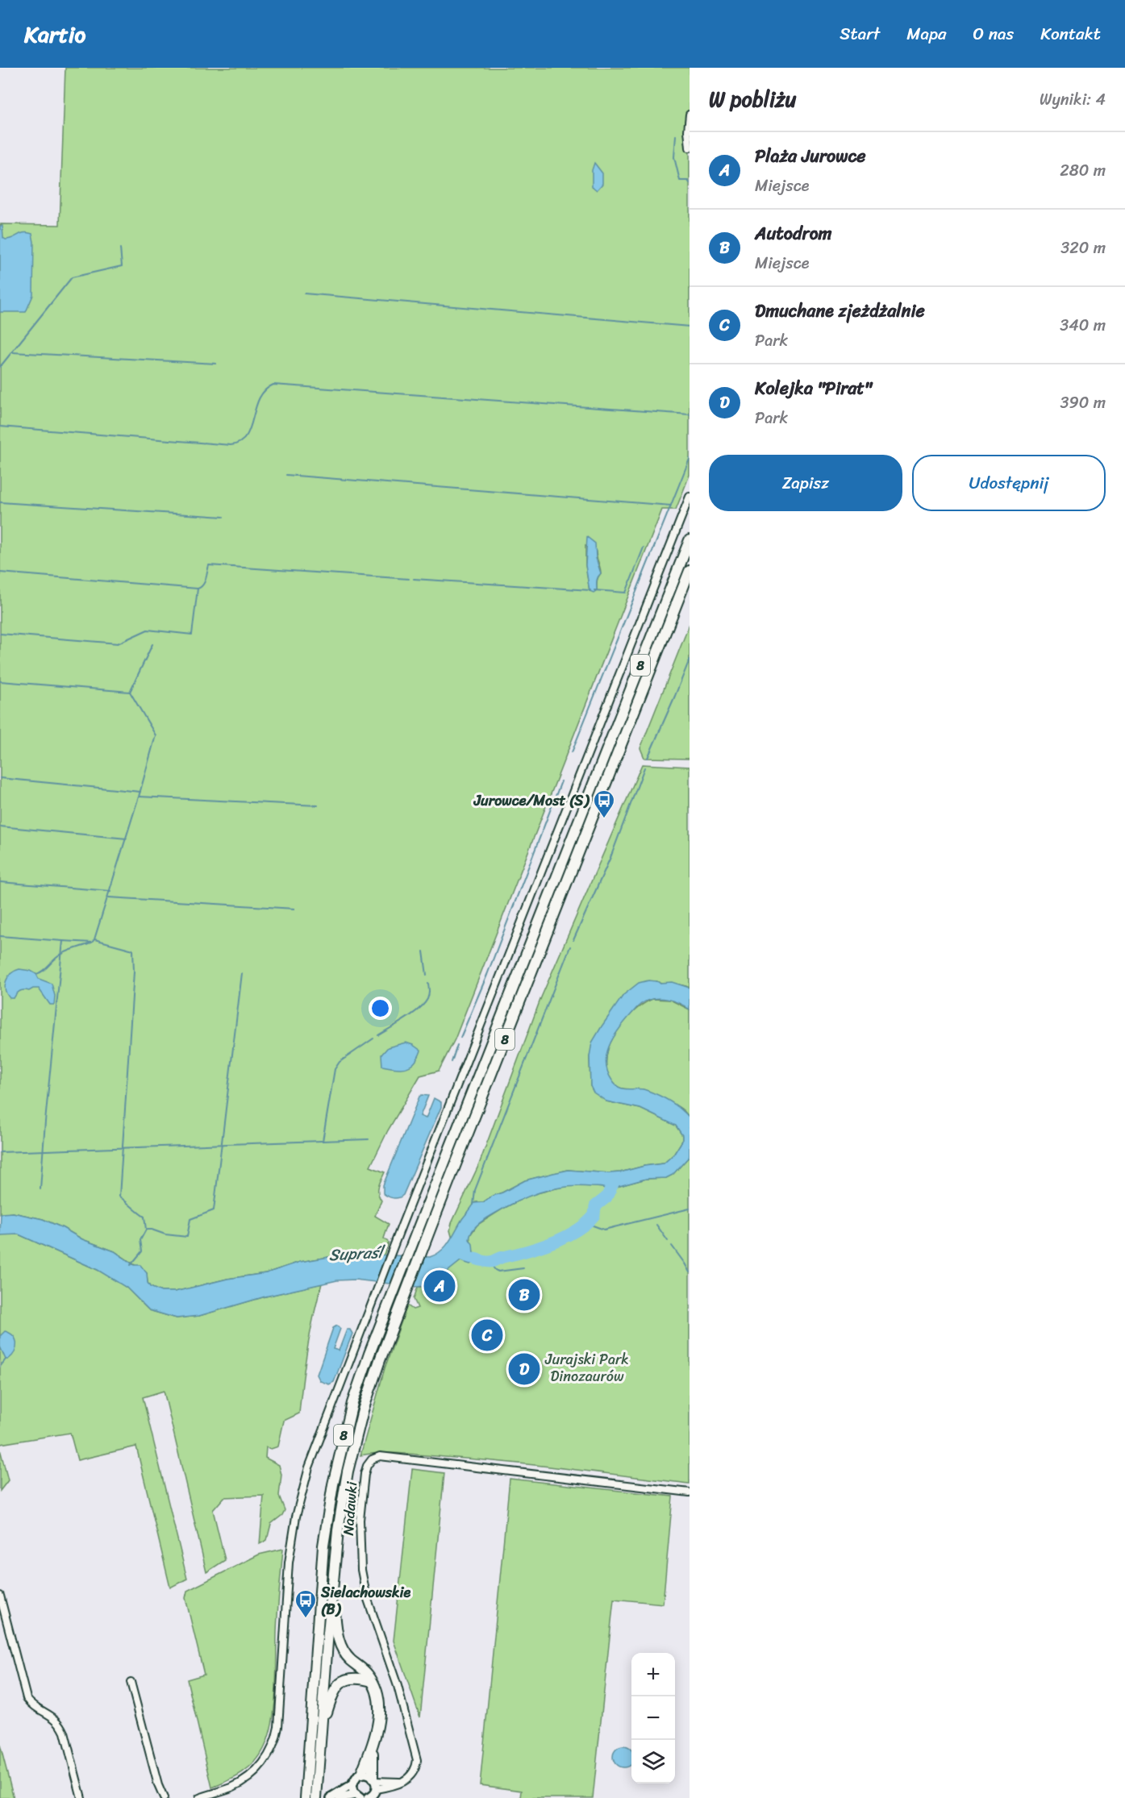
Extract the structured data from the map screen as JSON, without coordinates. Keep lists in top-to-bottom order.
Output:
{
  "streets": {
    "highway": ["8"],
    "street": ["Nadawki"]
  },
  "water": ["Supraśl"],
  "parks": ["Jurajski Park Dinozaurów"],
  "places": {
    "bus stop": ["Jurowce/Most (S)", "Sielachowskie (B)"]
  },
  "page": {
    "header": "Kartio",
    "nav": [
      "Start",
      "Mapa",
      "O nas",
      "Kontakt"
    ],
    "heading": ["W pobliżu", "Wyniki: 4"],
    "list": [
      {
        "mark": "A",
        "name": "Plaża Jurowce",
        "note": "Miejsce",
        "value": "280 m"
      },
      {
        "mark": "B",
        "name": "Autodrom",
        "note": "Miejsce",
        "value": "320 m"
      },
      {
        "mark": "C",
        "name": "Dmuchane zjeżdżalnie",
        "note": "Park",
        "value": "340 m"
      },
      {
        "mark": "D",
        "name": "Kolejka \"Pirat\"",
        "note": "Park",
        "value": "390 m"
      }
    ],
    "buttons": ["Zapisz", "Udostępnij"],
    "pins": [
      "A",
      "B",
      "C",
      "D"
    ],
    "map_buttons": ["+", "−"]
  }
}
